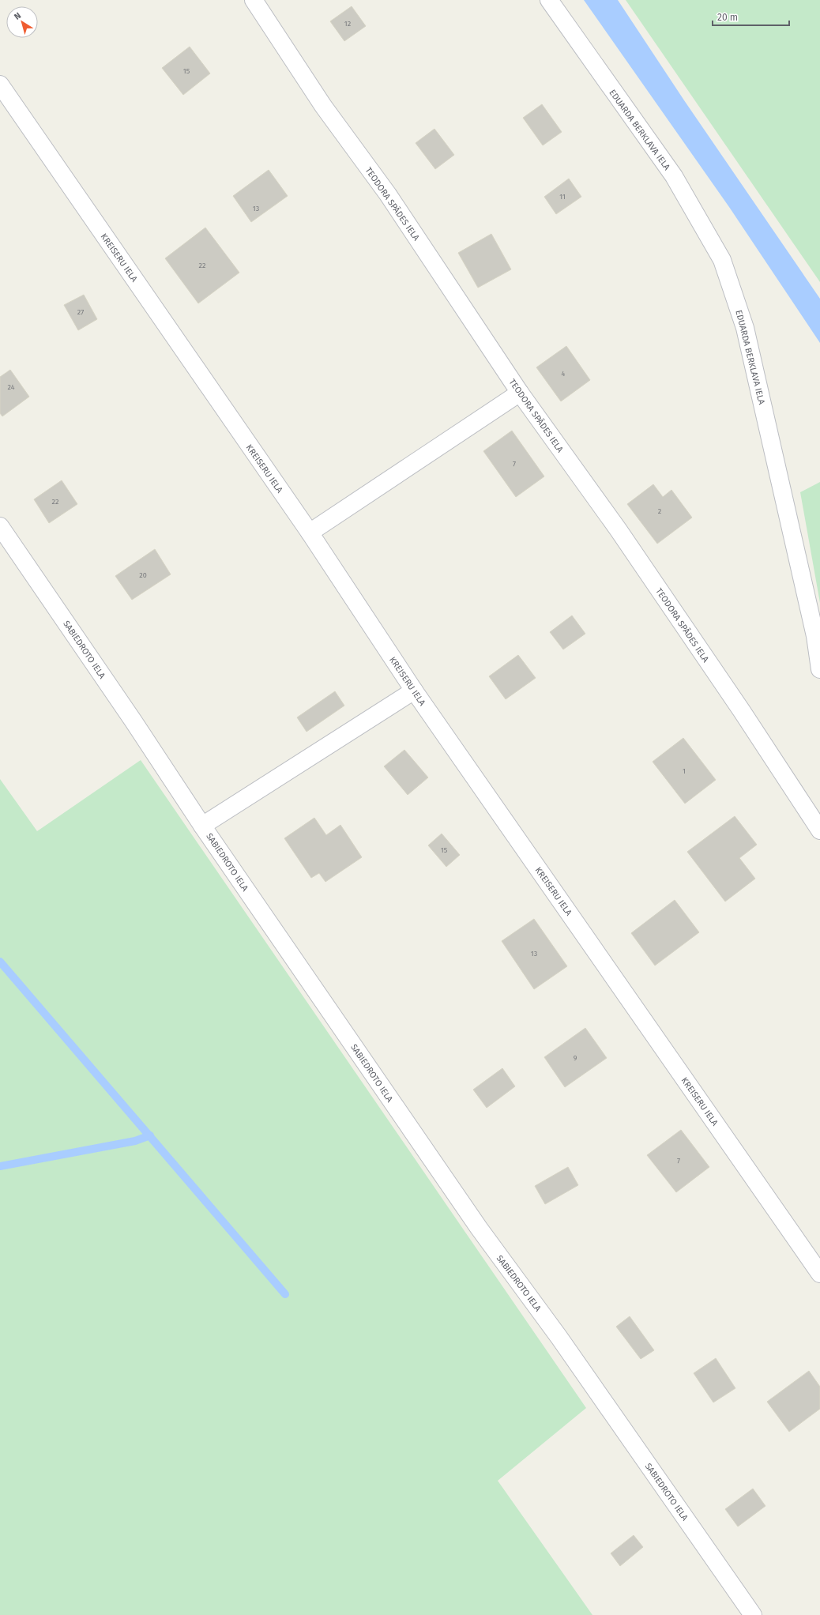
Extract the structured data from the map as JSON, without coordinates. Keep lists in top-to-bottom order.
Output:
{
  "streets": {
    "street": [
      "EDUARDA BERKLAVA IELA",
      "TEODORA SPĀDES IELA",
      "KREISERU IELA",
      "SABIEDROTO IELA"
    ]
  },
  "house_numbers": [
    "12",
    "15",
    "11",
    "13",
    "22",
    "27",
    "4",
    "24",
    "7",
    "22",
    "2",
    "20",
    "1",
    "15",
    "13",
    "9",
    "7"
  ],
  "scale_bar": "20 m",
  "north": "top left"
}
